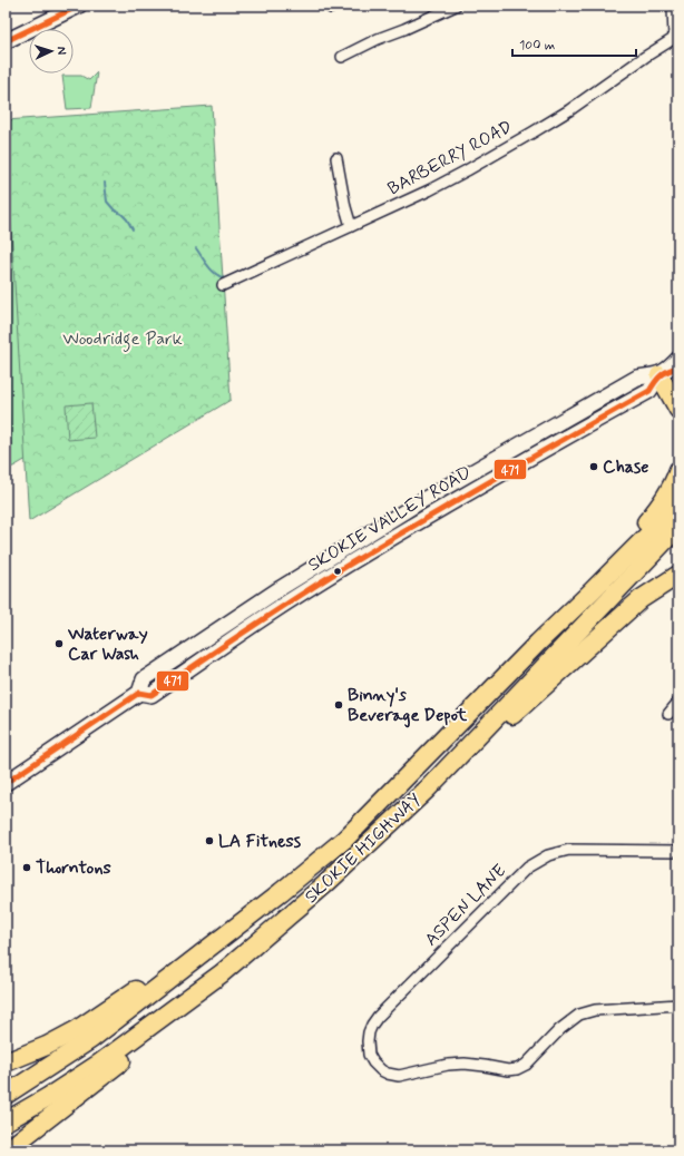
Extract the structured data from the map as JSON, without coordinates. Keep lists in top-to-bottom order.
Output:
{
  "streets": {
    "highway": ["SKOKIE HIGHWAY"],
    "main road": ["SKOKIE VALLEY ROAD"],
    "street": ["BARBERRY ROAD", "ASPEN LANE"]
  },
  "parks": ["Woodridge Park"],
  "places": [
    "Chase",
    "Waterway Car Wash",
    "Binny's Beverage Depot",
    "LA Fitness",
    "Thorntons"
  ],
  "lines": ["transit line 471"],
  "scale_bar": "100 m",
  "north": "right"
}
